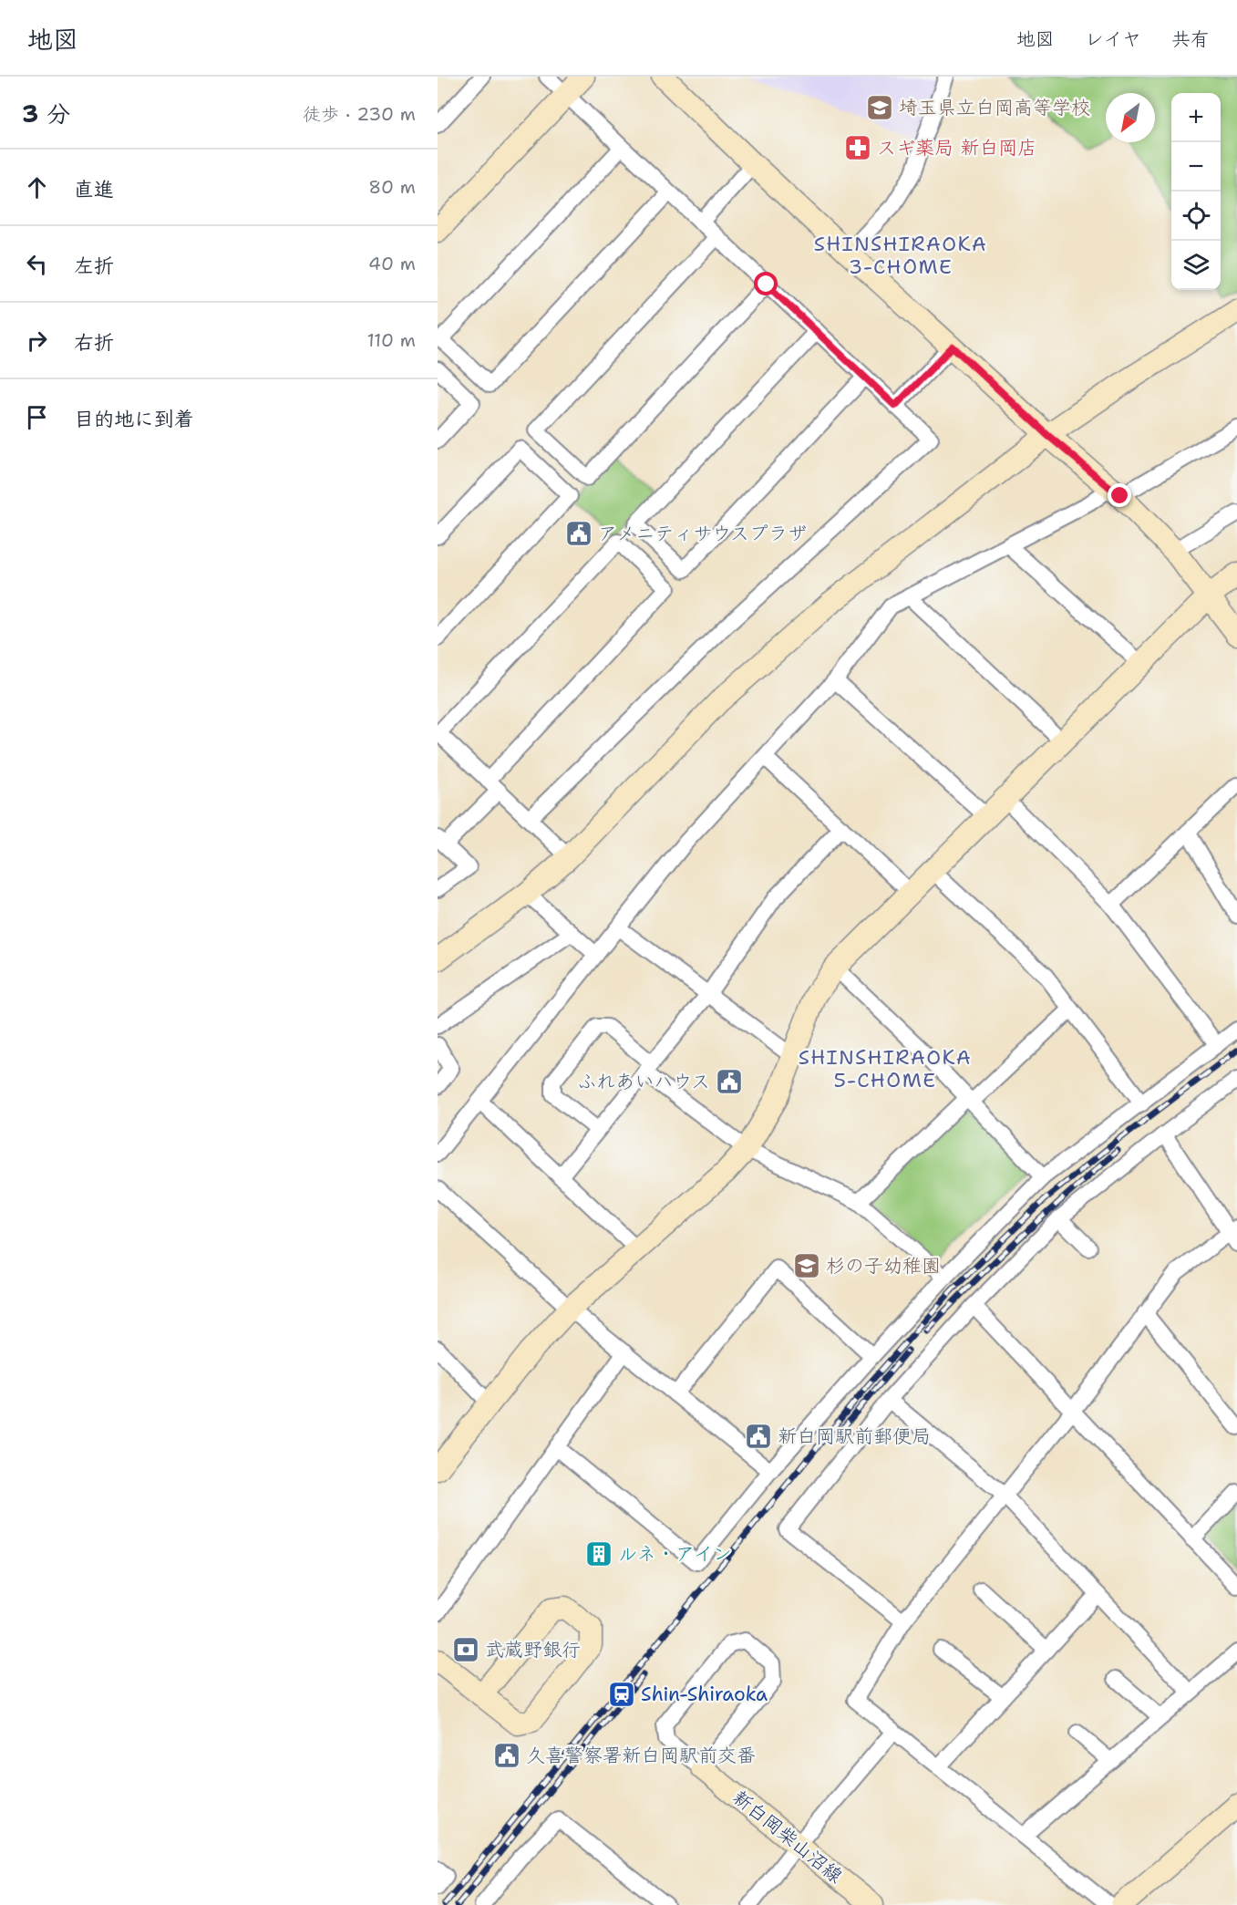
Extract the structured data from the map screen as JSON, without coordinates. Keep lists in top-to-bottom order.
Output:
{
  "streets": {
    "street": ["新白岡柴山沼線"]
  },
  "districts": ["SHINSHIRAOKA 3-CHOME", "SHINSHIRAOKA 5-CHOME"],
  "places": {
    "school or university": ["埼玉県立白岡高等学校", "杉の子幼稚園"],
    "pharmacy": ["スギ薬局 新白岡店"],
    "public building": [
      "アメニティサウスプラザ",
      "ふれあいハウス",
      "新白岡駅前郵便局",
      "久喜警察署新白岡駅前交番"
    ],
    "building": ["ルネ・アイン"],
    "bank": ["武蔵野銀行"],
    "station": ["Shin-Shiraoka"]
  },
  "north": "bottom left",
  "page": {
    "header": "地図",
    "nav": ["地図", "レイヤ", "共有"],
    "heading": ["3 分", "徒歩 · 230 m"],
    "map_buttons": ["+", "−"],
    "list": [
      ["直進", "80 m"],
      ["左折", "40 m"],
      ["右折", "110 m"],
      "目的地に到着"
    ]
  }
}
